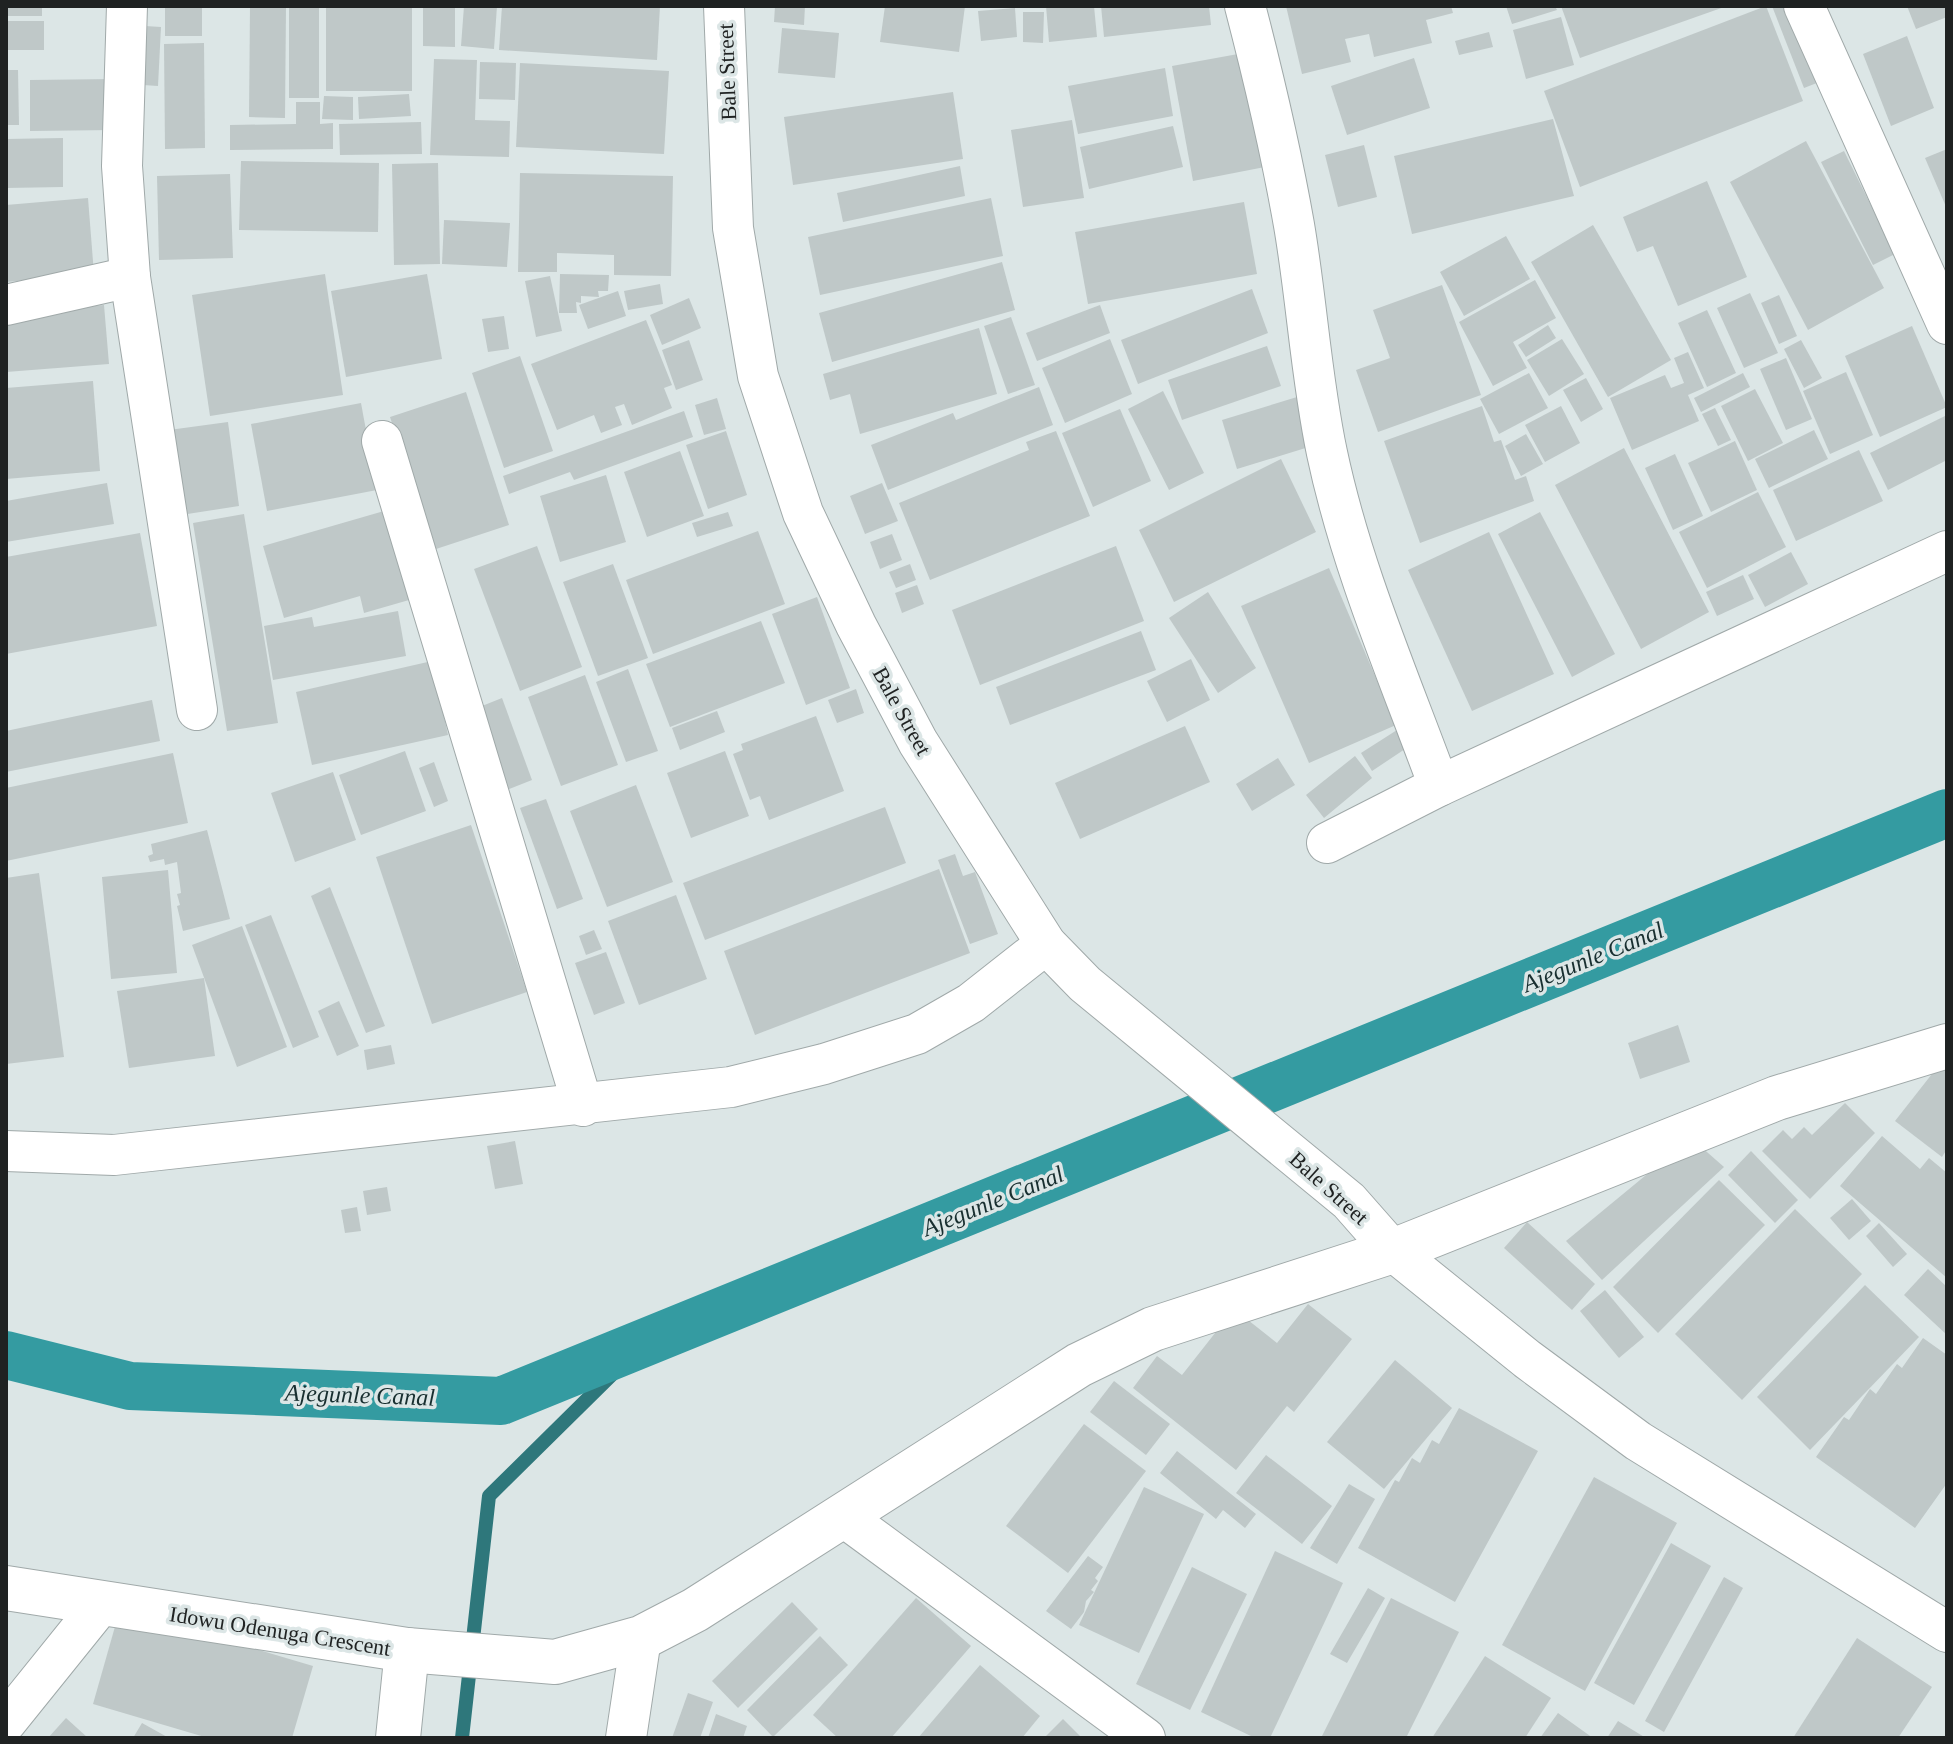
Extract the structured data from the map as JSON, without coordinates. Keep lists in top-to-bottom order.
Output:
{
  "streets": {
    "street": ["Bale Street", "Idowu Odenuga Crescent"]
  },
  "water": ["Ajegunle Canal"]
}
